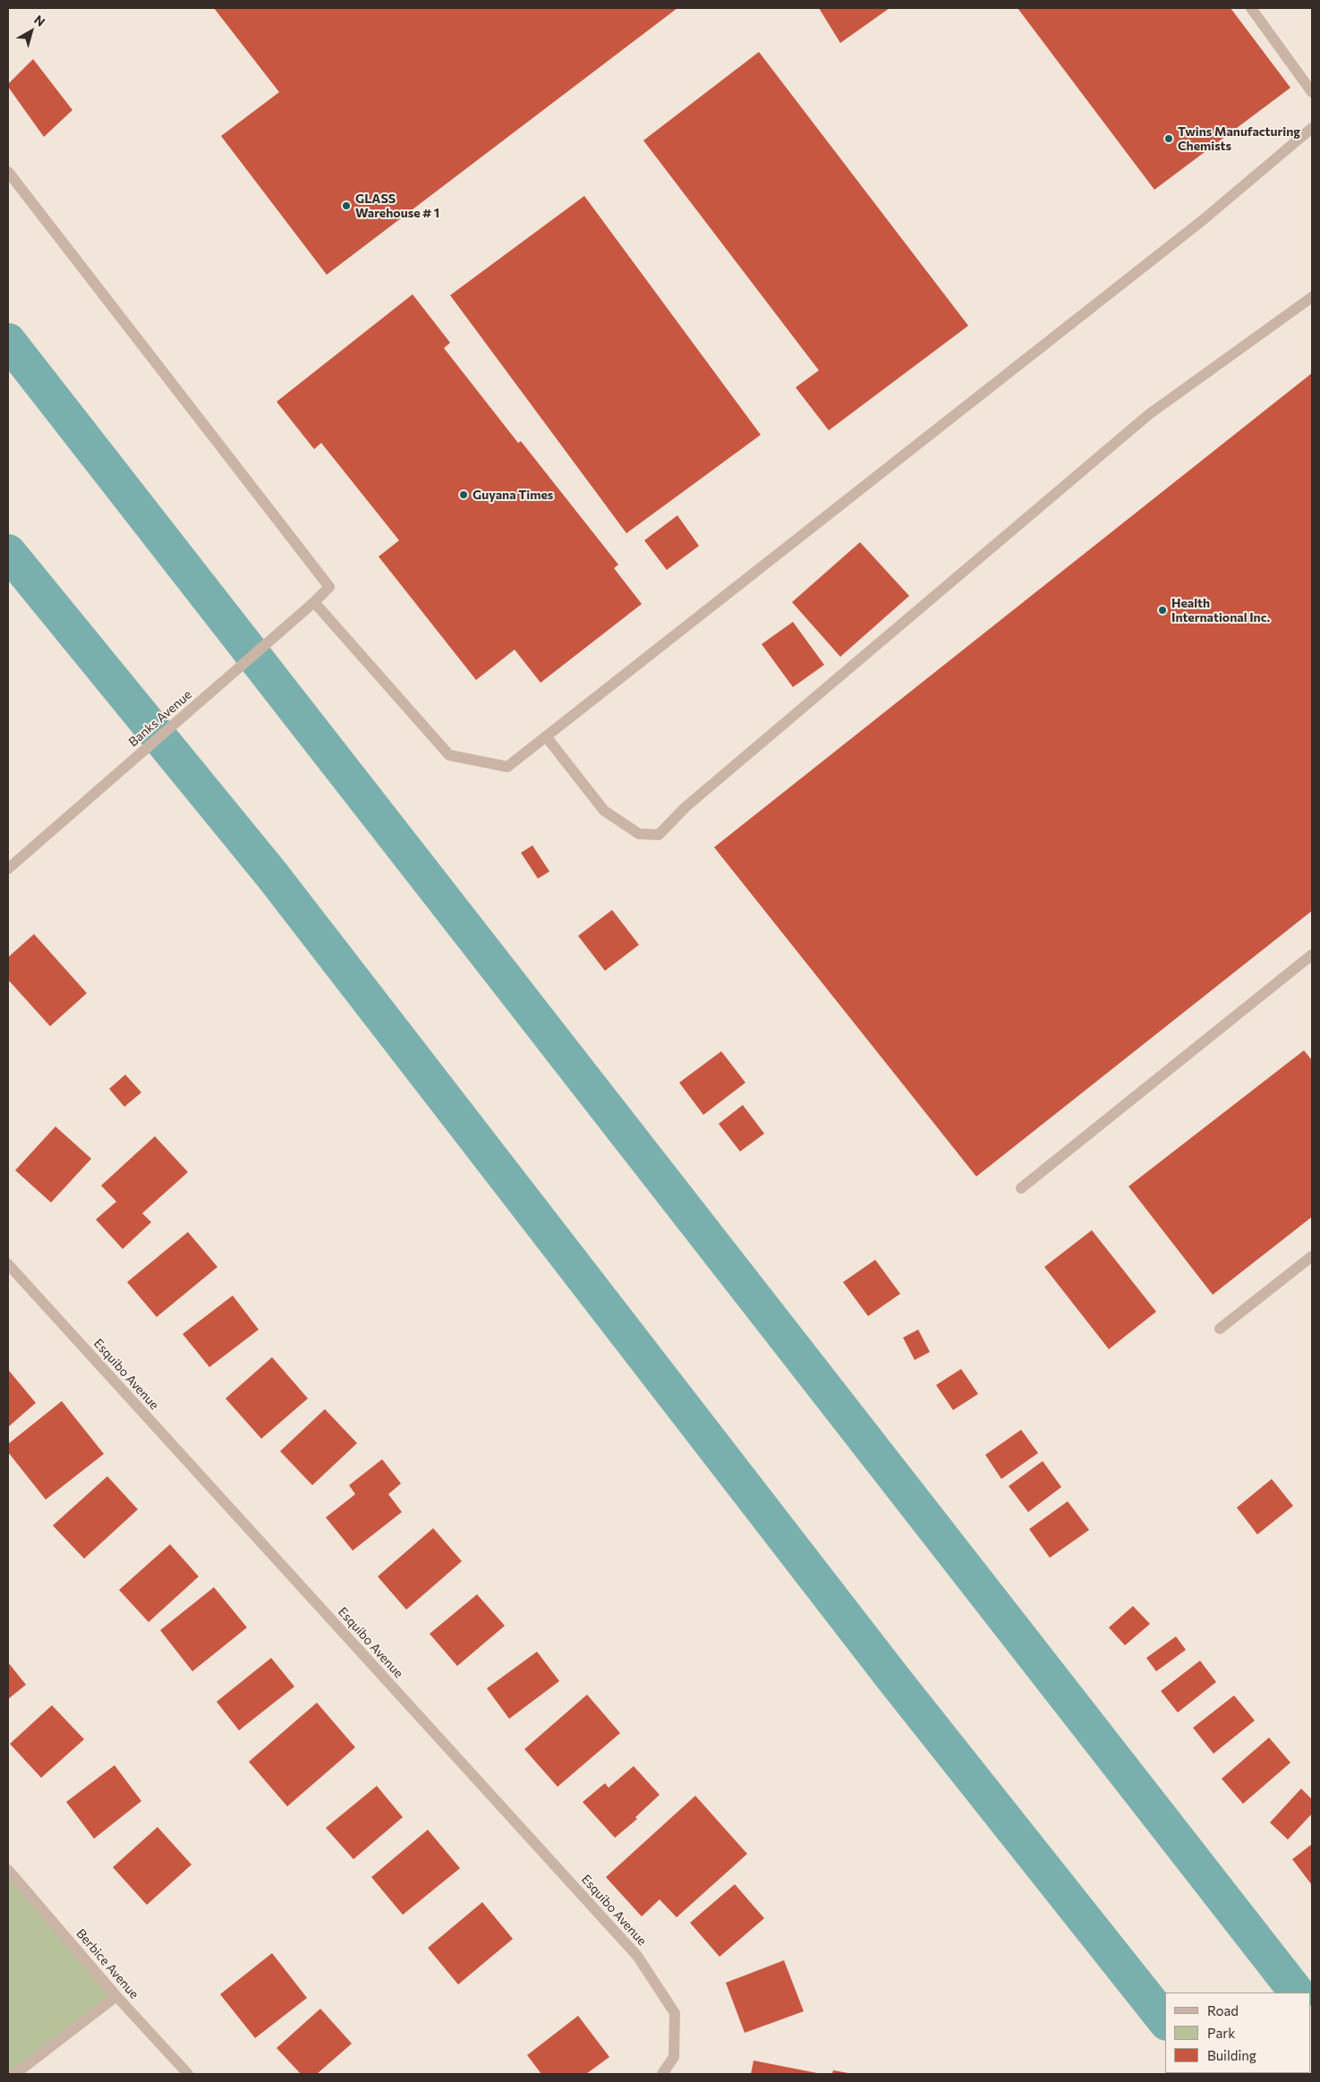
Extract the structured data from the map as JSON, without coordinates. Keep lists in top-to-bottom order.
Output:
{
  "streets": {
    "street": ["Banks Avenue", "Esquibo Avenue", "Berbice Avenue"]
  },
  "places": [
    "Twins Manufacturing Chemists",
    "GLASS Warehouse # 1",
    "Guyana Times",
    "Health International Inc."
  ],
  "legend": ["Road", "Park", "Building"],
  "north": "top right"
}
